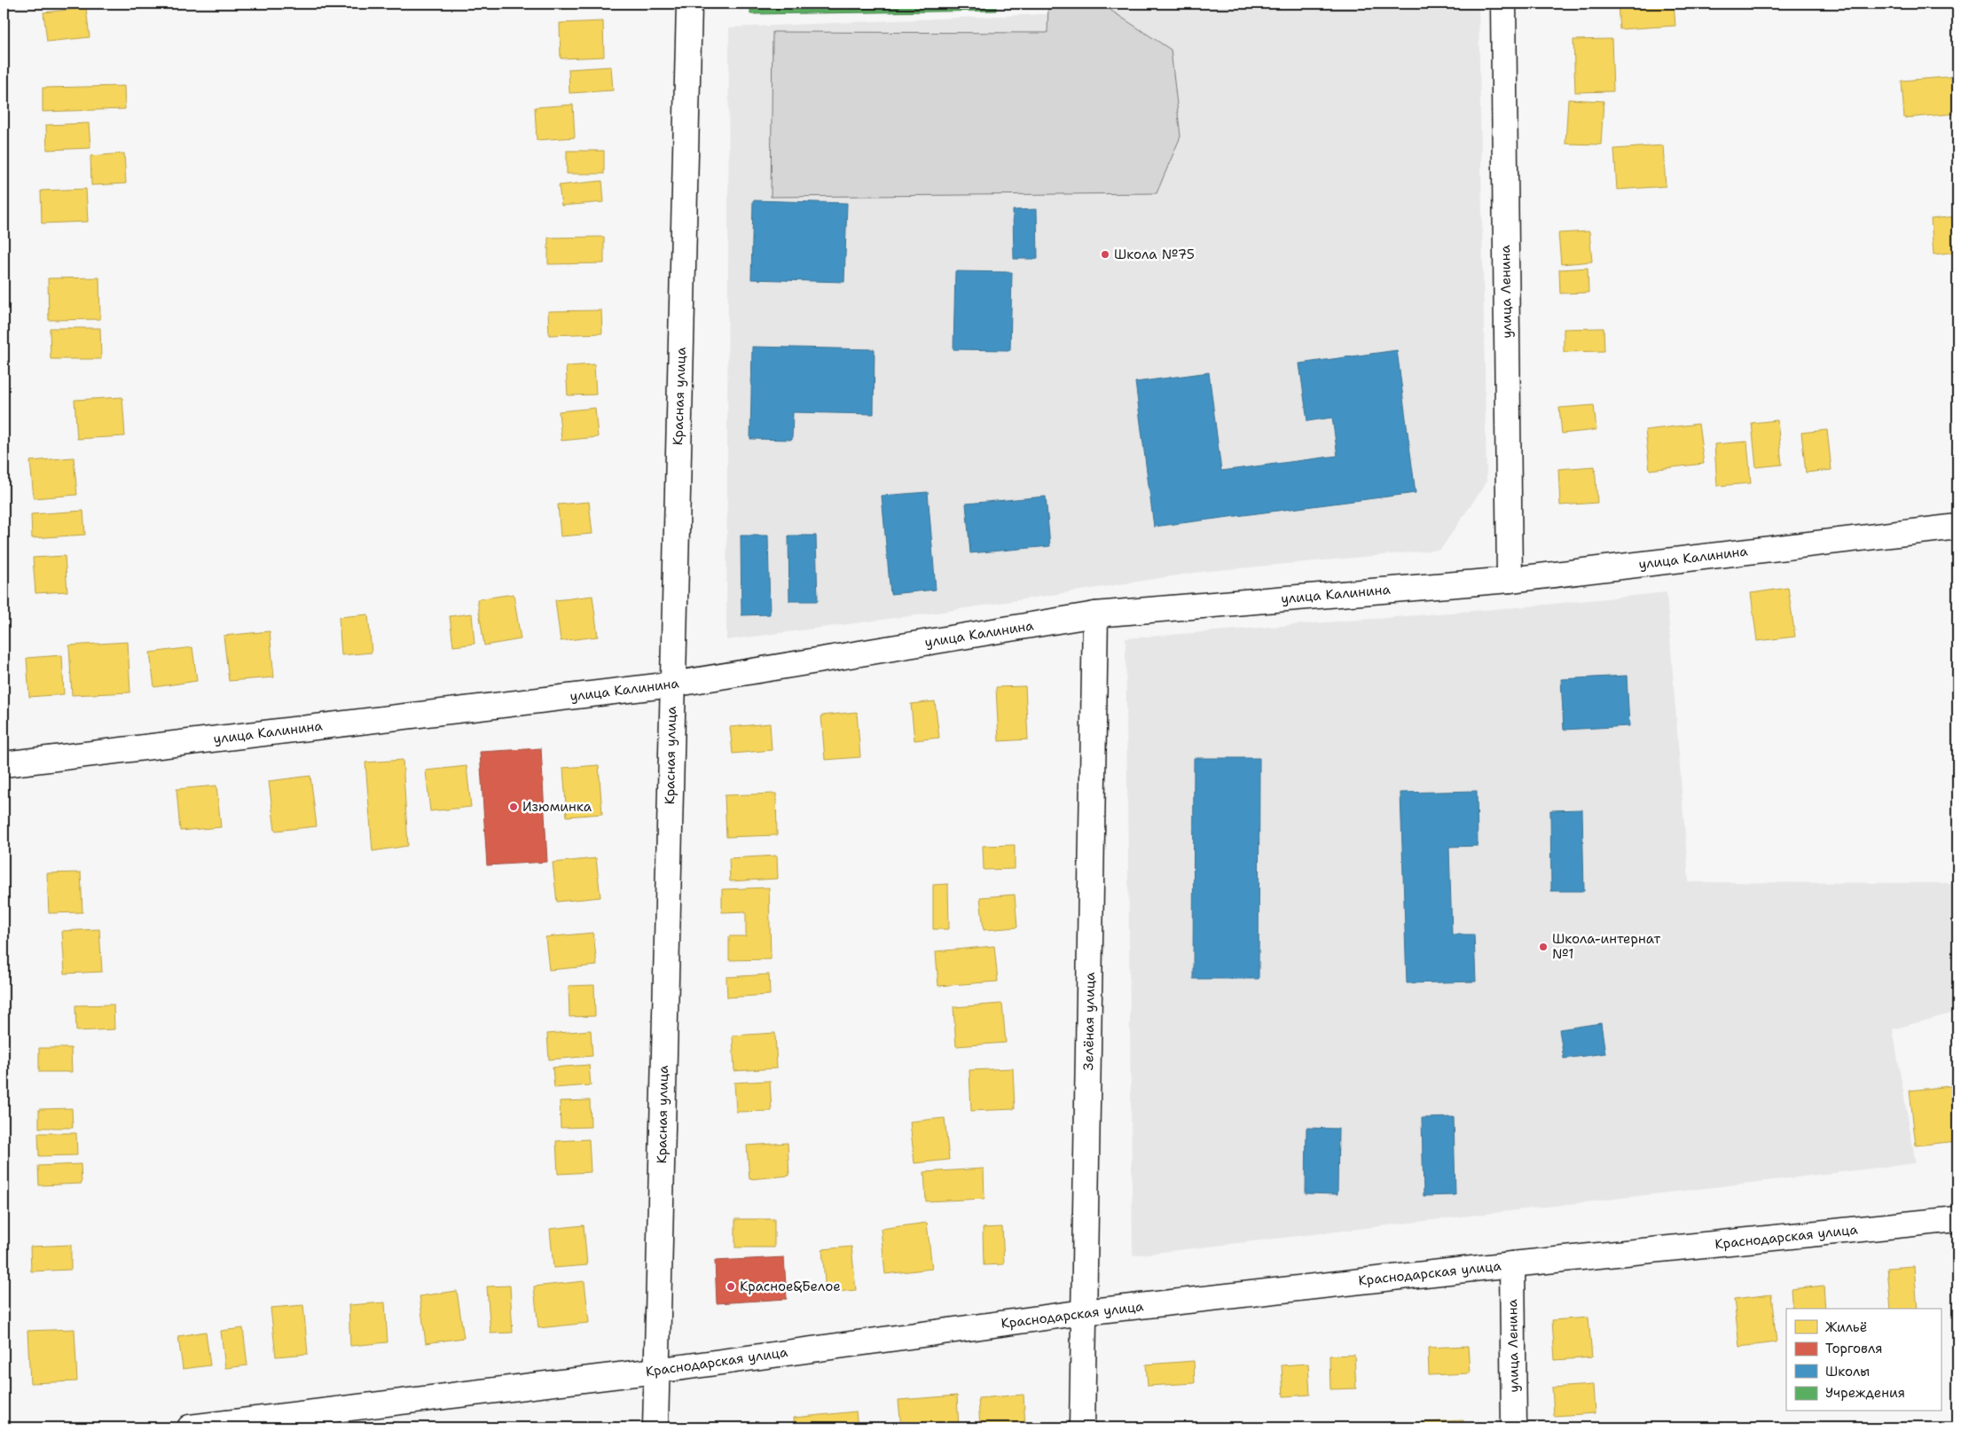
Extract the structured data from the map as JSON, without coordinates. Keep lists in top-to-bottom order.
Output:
{
  "streets": {
    "street": [
      "улица Ленина",
      "Красная улица",
      "улица Калинина",
      "Зелёная улица",
      "Краснодарская улица"
    ]
  },
  "crossings": [
    ["улица Ленина", "улица Калинина"],
    ["улица Ленина", "Краснодарская улица"],
    ["Красная улица", "улица Калинина"],
    ["Красная улица", "Краснодарская улица"],
    ["улица Калинина", "Зелёная улица"],
    ["Зелёная улица", "Краснодарская улица"]
  ],
  "places": [
    "Школа №75",
    "Изюминка",
    "Школа-интернат №1",
    "Красное&Белое"
  ],
  "legend": [
    "Жильё",
    "Торговля",
    "Школы",
    "Учреждения"
  ]
}
